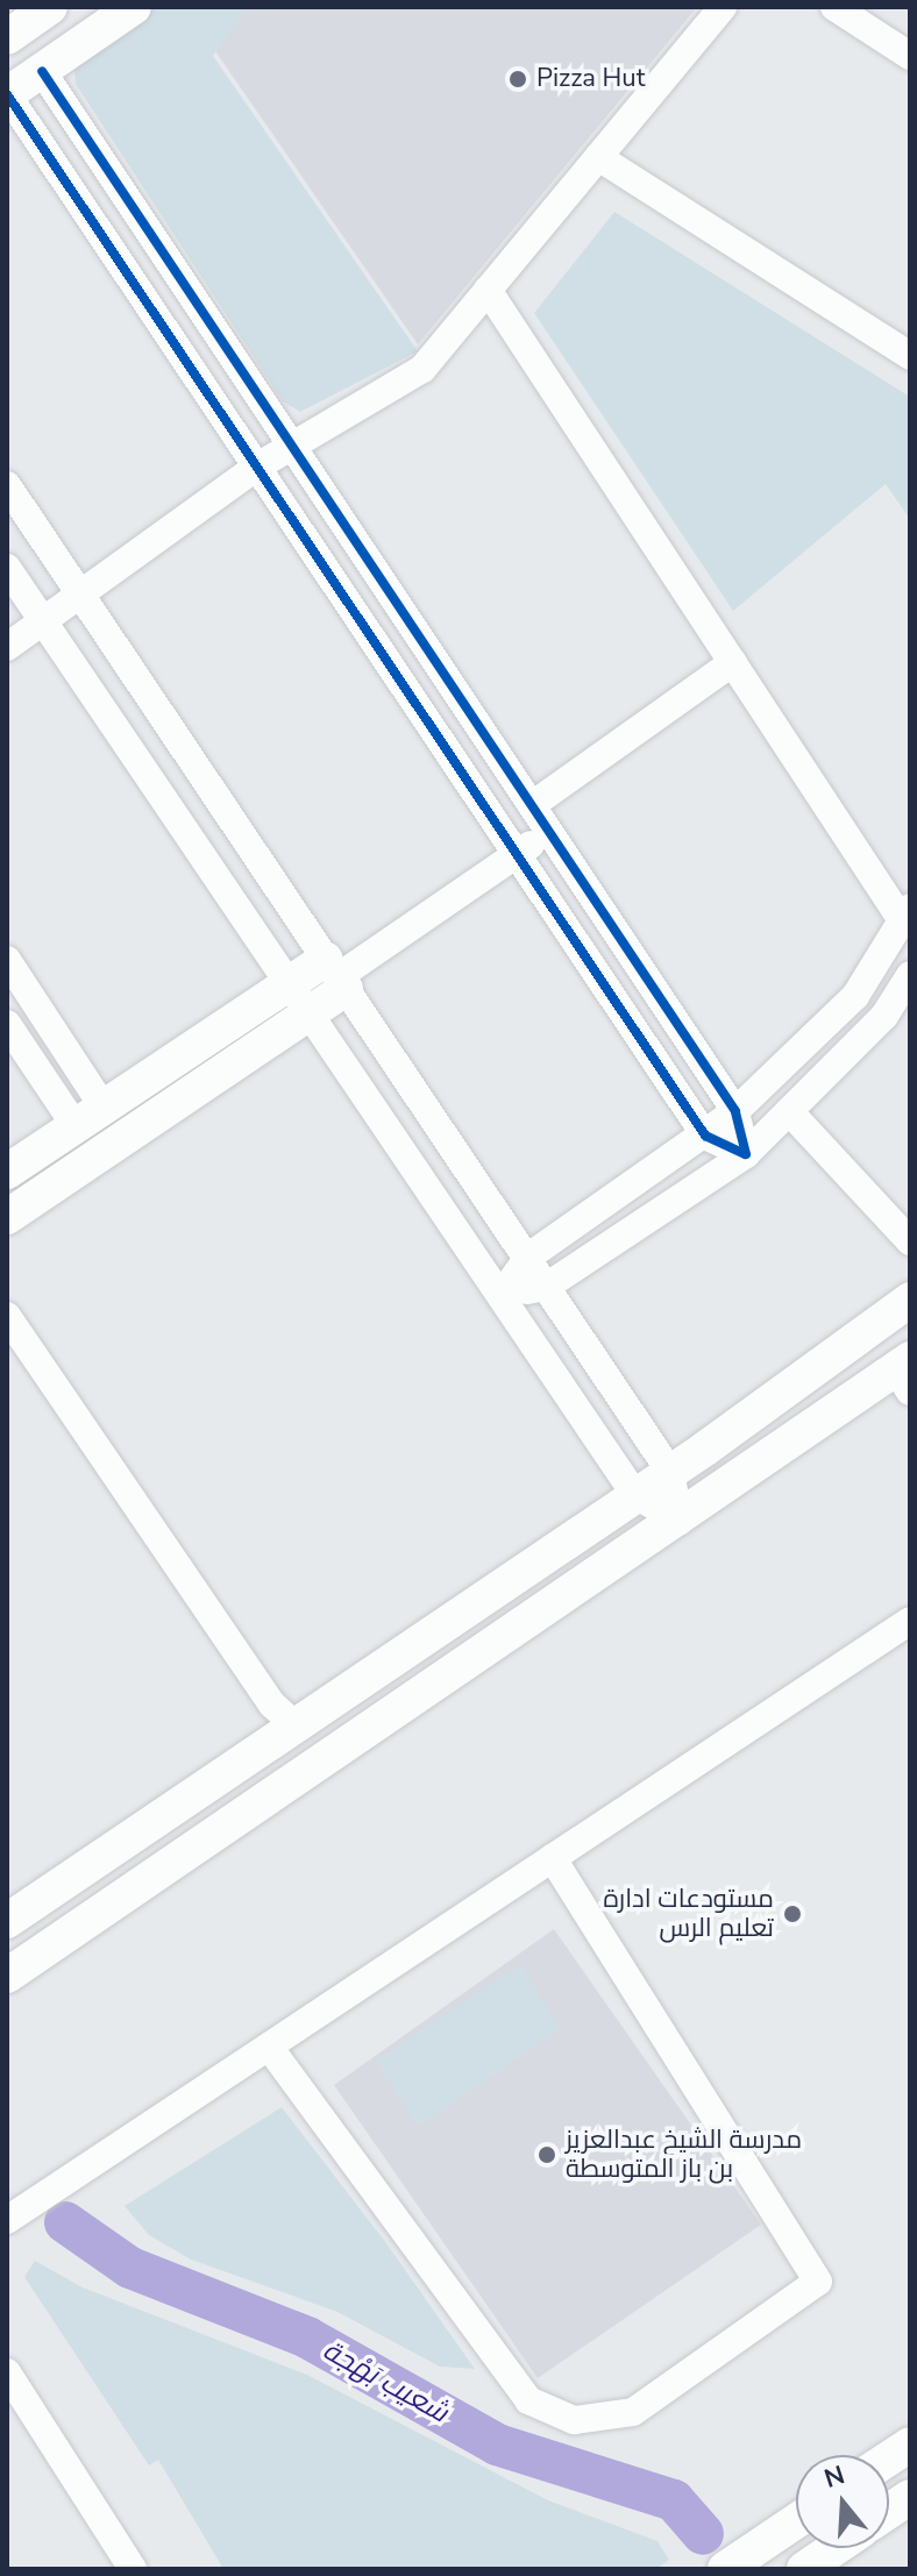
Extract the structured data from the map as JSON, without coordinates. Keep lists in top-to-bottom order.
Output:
{
  "water": ["شعيب بَهْجة"],
  "places": ["Pizza Hut", "مستودعات ادارة تعليم الرس", "مدرسة الشيخ عبدالعزيز بن باز المتوسطة"],
  "north": "top"
}
